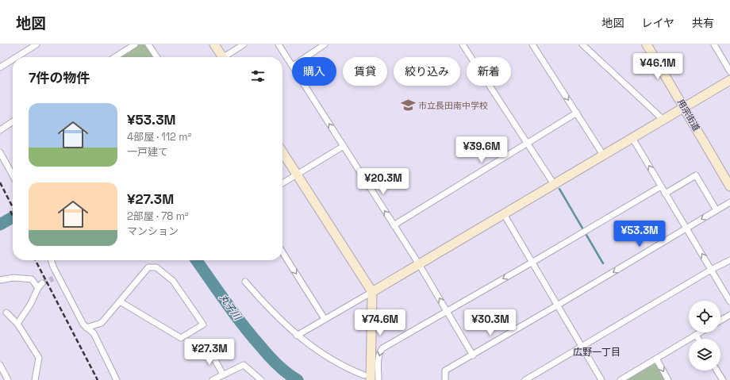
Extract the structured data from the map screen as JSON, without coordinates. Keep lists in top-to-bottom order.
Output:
{
  "streets": {
    "street": ["用宗街道"]
  },
  "districts": ["広野一丁目"],
  "water": ["丸子川"],
  "places": {
    "school or university": ["市立長田南中学校"]
  },
  "page": {
    "header": "地図",
    "nav": ["地図", "レイヤ", "共有"],
    "price": [
      "¥46.1M",
      "¥39.6M",
      "¥20.3M",
      "¥53.3M",
      "¥74.6M",
      "¥30.3M",
      "¥27.3M"
    ],
    "chip": [
      "購入",
      "賃貸",
      "絞り込み",
      "新着"
    ],
    "heading": "7件の物件",
    "list": [
      {
        "name": "¥53.3M",
        "note": "4部屋 · 112 m² · 一戸建て"
      },
      {
        "name": "¥27.3M",
        "note": "2部屋 · 78 m² · マンション"
      }
    ]
  }
}
